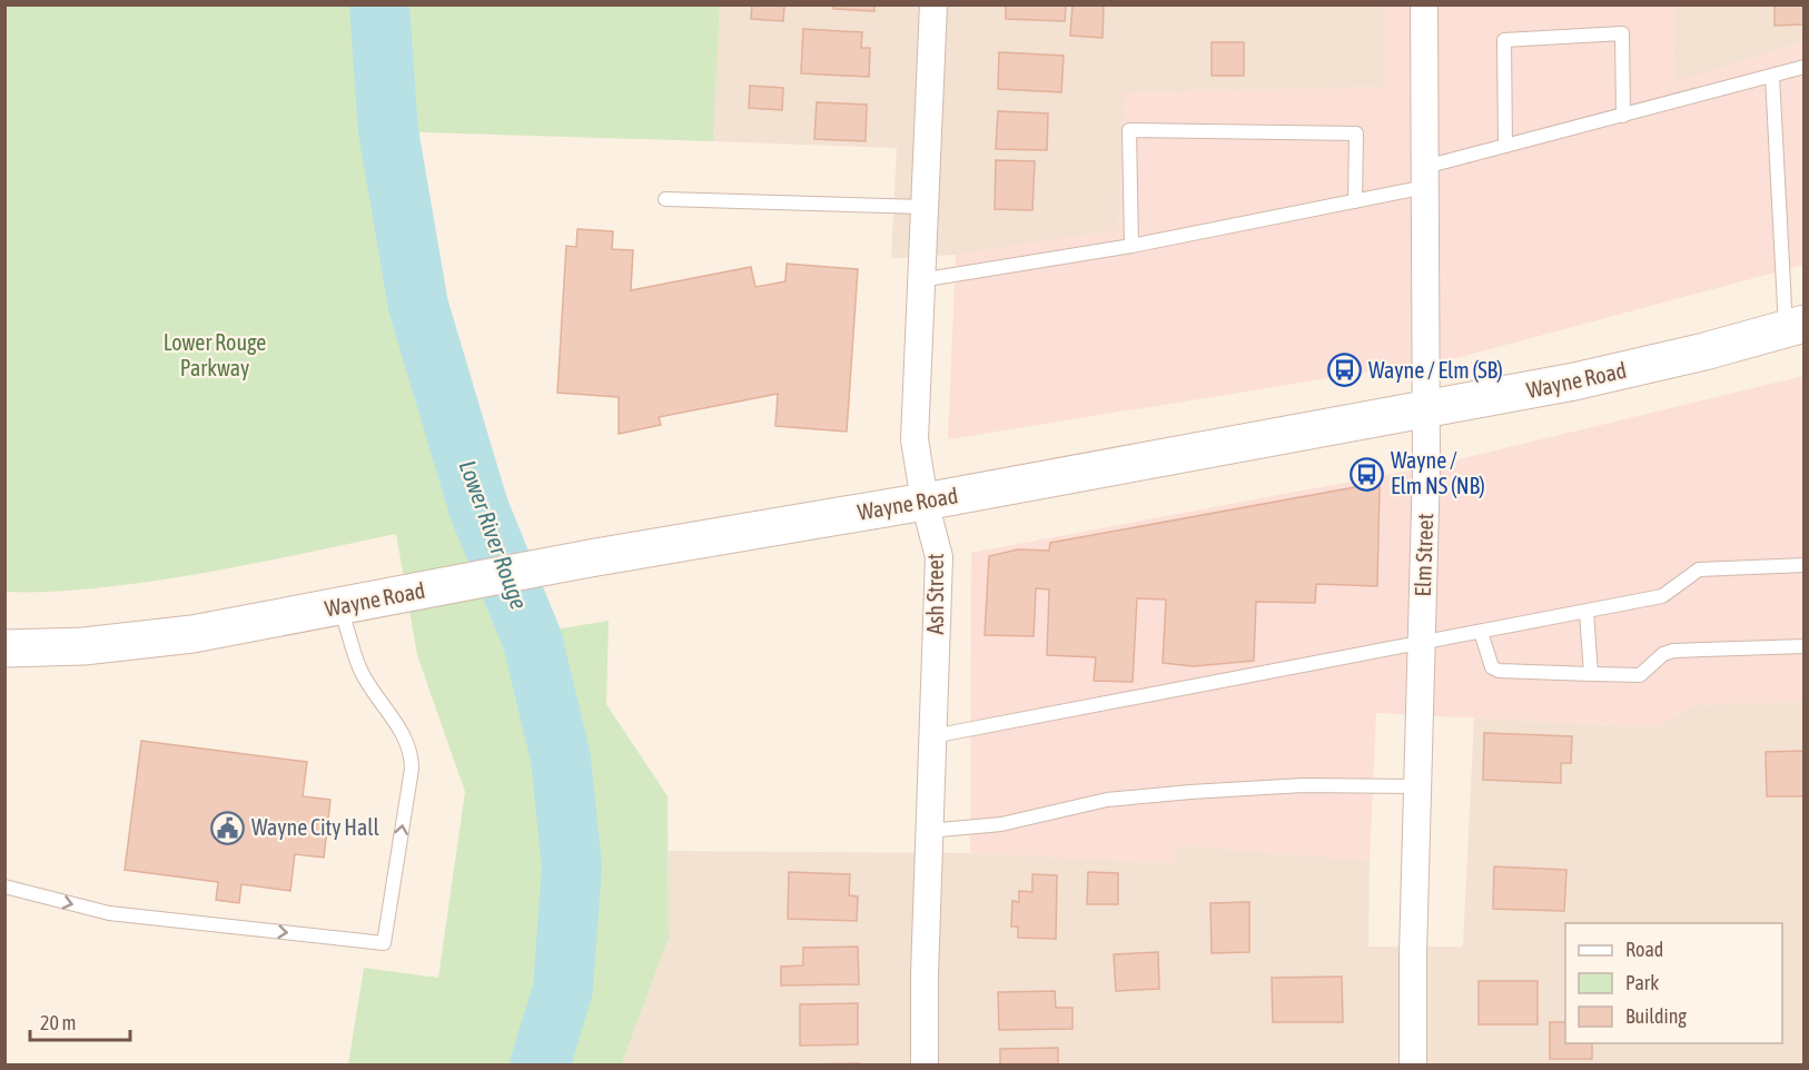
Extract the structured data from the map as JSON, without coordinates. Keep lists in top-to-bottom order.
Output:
{
  "streets": {
    "main road": ["Wayne Road"],
    "street": ["Elm Street", "Ash Street"]
  },
  "crossings": [
    ["Wayne Road", "Elm Street"],
    ["Wayne Road", "Ash Street"]
  ],
  "water": ["Lower River Rouge"],
  "parks": ["Lower Rouge Parkway"],
  "places": {
    "bus stop": ["Wayne / Elm (SB)", "Wayne / Elm NS (NB)"],
    "public building": ["Wayne City Hall"]
  },
  "legend": ["Road", "Park", "Building"],
  "scale_bar": "20 m"
}
